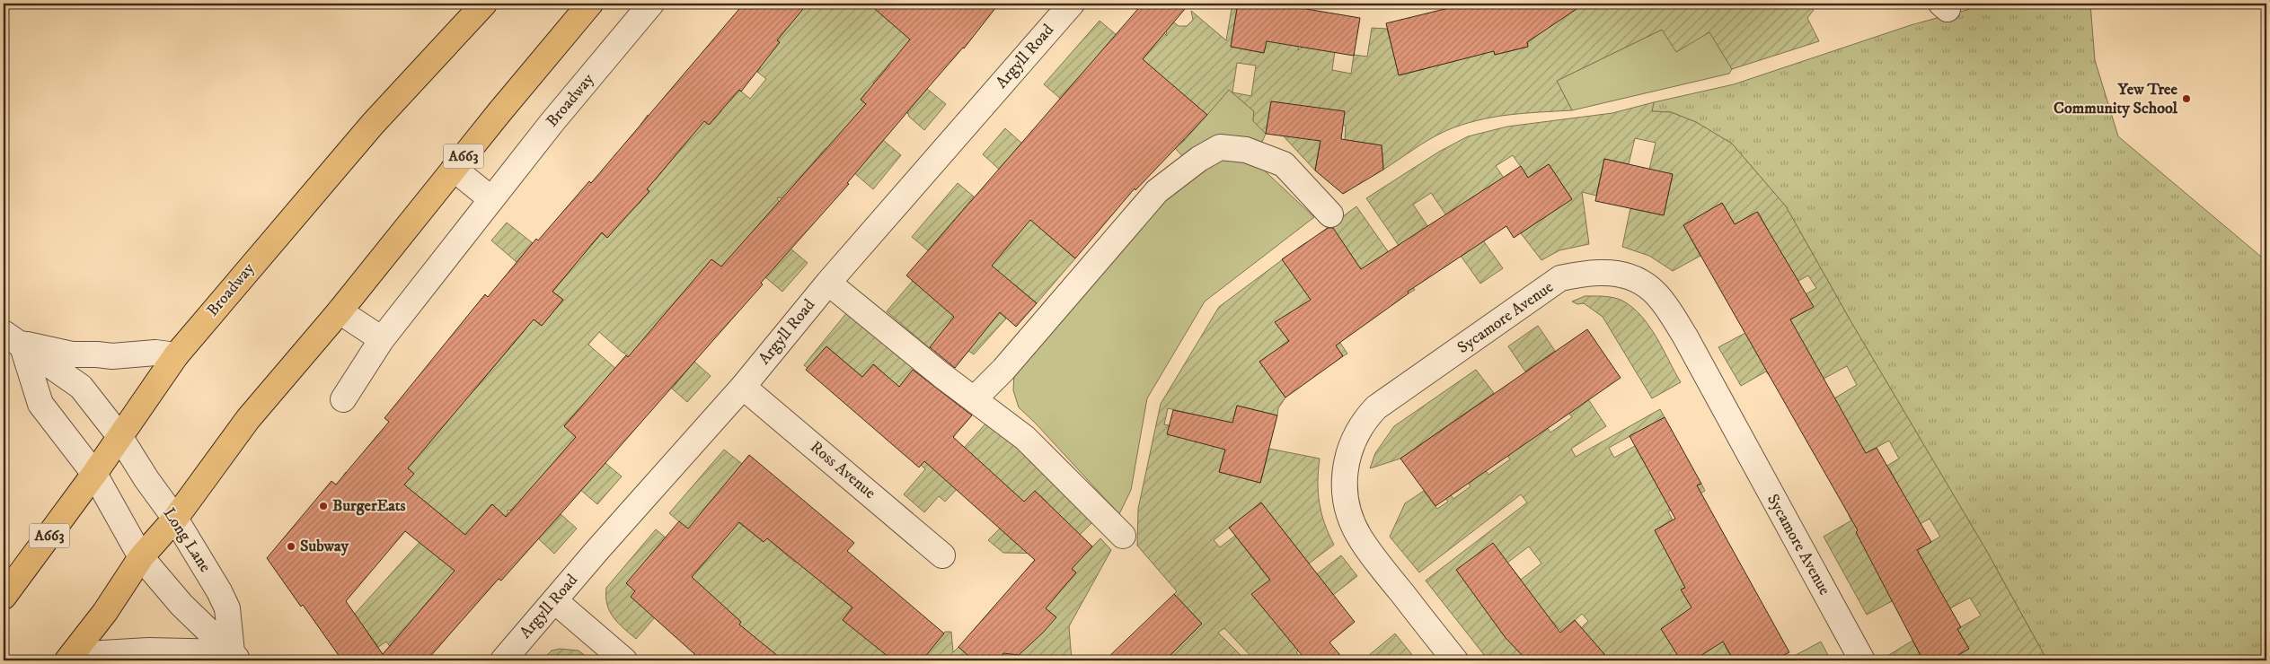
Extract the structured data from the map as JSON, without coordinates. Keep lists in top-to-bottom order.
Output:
{
  "streets": {
    "highway": ["Broadway", "A663"],
    "street": [
      "Argyll Road",
      "Sycamore Avenue",
      "Ross Avenue",
      "Long Lane"
    ]
  },
  "crossings": [
    ["Argyll Road", "Ross Avenue"],
    ["Broadway", "Long Lane"],
    ["A663", "Long Lane"]
  ],
  "places": ["Yew Tree Community School", "BurgerEats", "Subway"]
}
